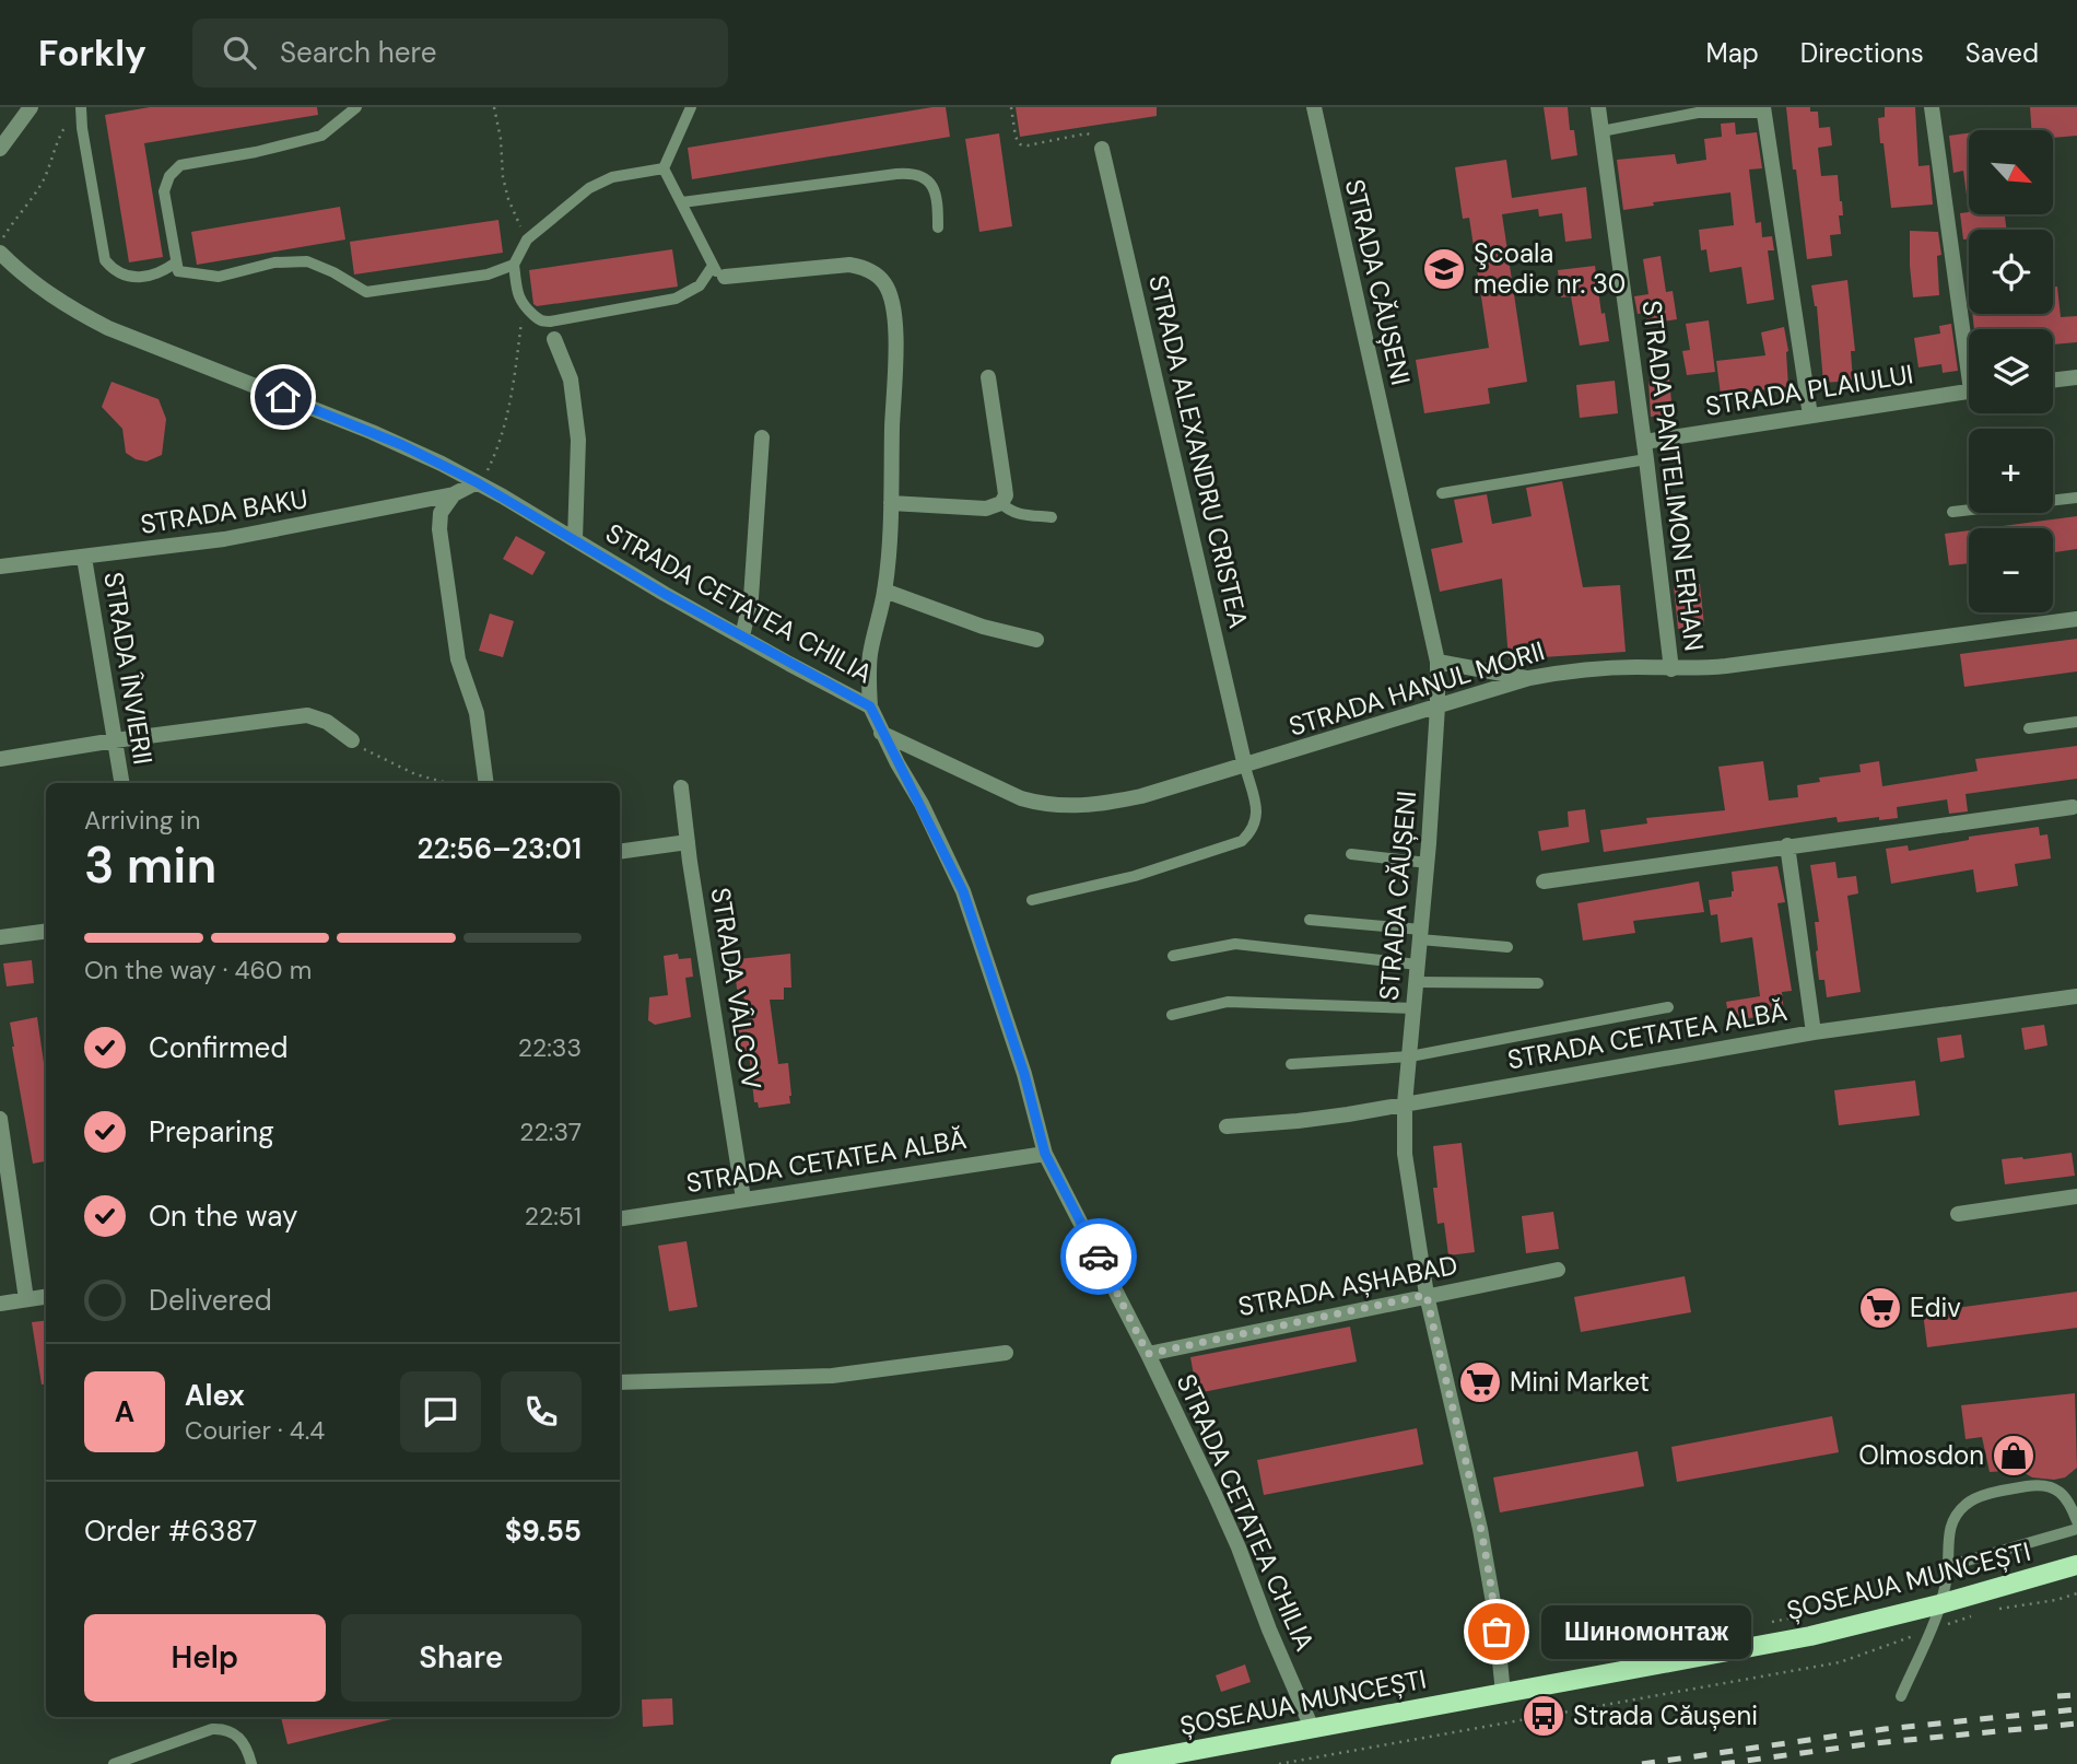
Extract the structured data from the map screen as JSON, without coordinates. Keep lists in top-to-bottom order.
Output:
{
  "streets": {
    "main road": ["ȘOSEAUA MUNCEȘTI"],
    "street": [
      "STRADA CĂUȘENI",
      "STRADA PLAIULUI",
      "STRADA ALEXANDRU CRISTEA",
      "STRADA PANTELIMON ERHAN",
      "STRADA BAKU",
      "STRADA CETATEA CHILIA",
      "STRADA ÎNVIERII",
      "STRADA HANUL MORII",
      "STRADA VÂLCOV",
      "STRADA CETATEA ALBĂ",
      "STRADA AȘHABAD"
    ]
  },
  "crossings": [
    ["STRADA CĂUȘENI", "STRADA HANUL MORII"],
    ["STRADA CĂUȘENI", "STRADA CETATEA ALBĂ"],
    ["STRADA CĂUȘENI", "STRADA AȘHABAD"],
    ["STRADA CĂUȘENI", "ȘOSEAUA MUNCEȘTI"],
    ["STRADA PLAIULUI", "STRADA PANTELIMON ERHAN"],
    ["STRADA ALEXANDRU CRISTEA", "STRADA HANUL MORII"],
    ["STRADA PANTELIMON ERHAN", "STRADA HANUL MORII"],
    ["STRADA BAKU", "STRADA CETATEA CHILIA"],
    ["STRADA BAKU", "STRADA ÎNVIERII"],
    ["STRADA CETATEA CHILIA", "STRADA HANUL MORII"],
    ["STRADA CETATEA CHILIA", "STRADA CETATEA ALBĂ"],
    ["STRADA CETATEA CHILIA", "STRADA AȘHABAD"],
    ["STRADA CETATEA CHILIA", "ȘOSEAUA MUNCEȘTI"],
    ["STRADA VÂLCOV", "STRADA CETATEA ALBĂ"]
  ],
  "places": {
    "school or university": ["Şcoala medie nr. 30"],
    "supermarket": ["Ediv", "Mini Market"],
    "shop": ["Olmosdon"],
    "other": ["Шиномонтаж"],
    "bus stop": ["Strada Căușeni"]
  },
  "north": "bottom right",
  "page": {
    "header": "Forkly",
    "search": "Search here",
    "nav": ["Map", "Directions", "Saved"],
    "map_buttons": ["+", "−"],
    "heading": ["3 min", "Arriving in", "22:56–23:01"],
    "panel": [
      "Alex",
      "Courier · 4.4",
      "Order #6387",
      "$9.55"
    ],
    "bar": "On the way · 460 m",
    "list": [
      ["Confirmed", "22:33"],
      ["Preparing", "22:37"],
      ["On the way", "22:51"],
      "Delivered"
    ],
    "round": "A",
    "buttons": ["Help", "Share"],
    "bubble": "Шиномонтаж"
  }
}
